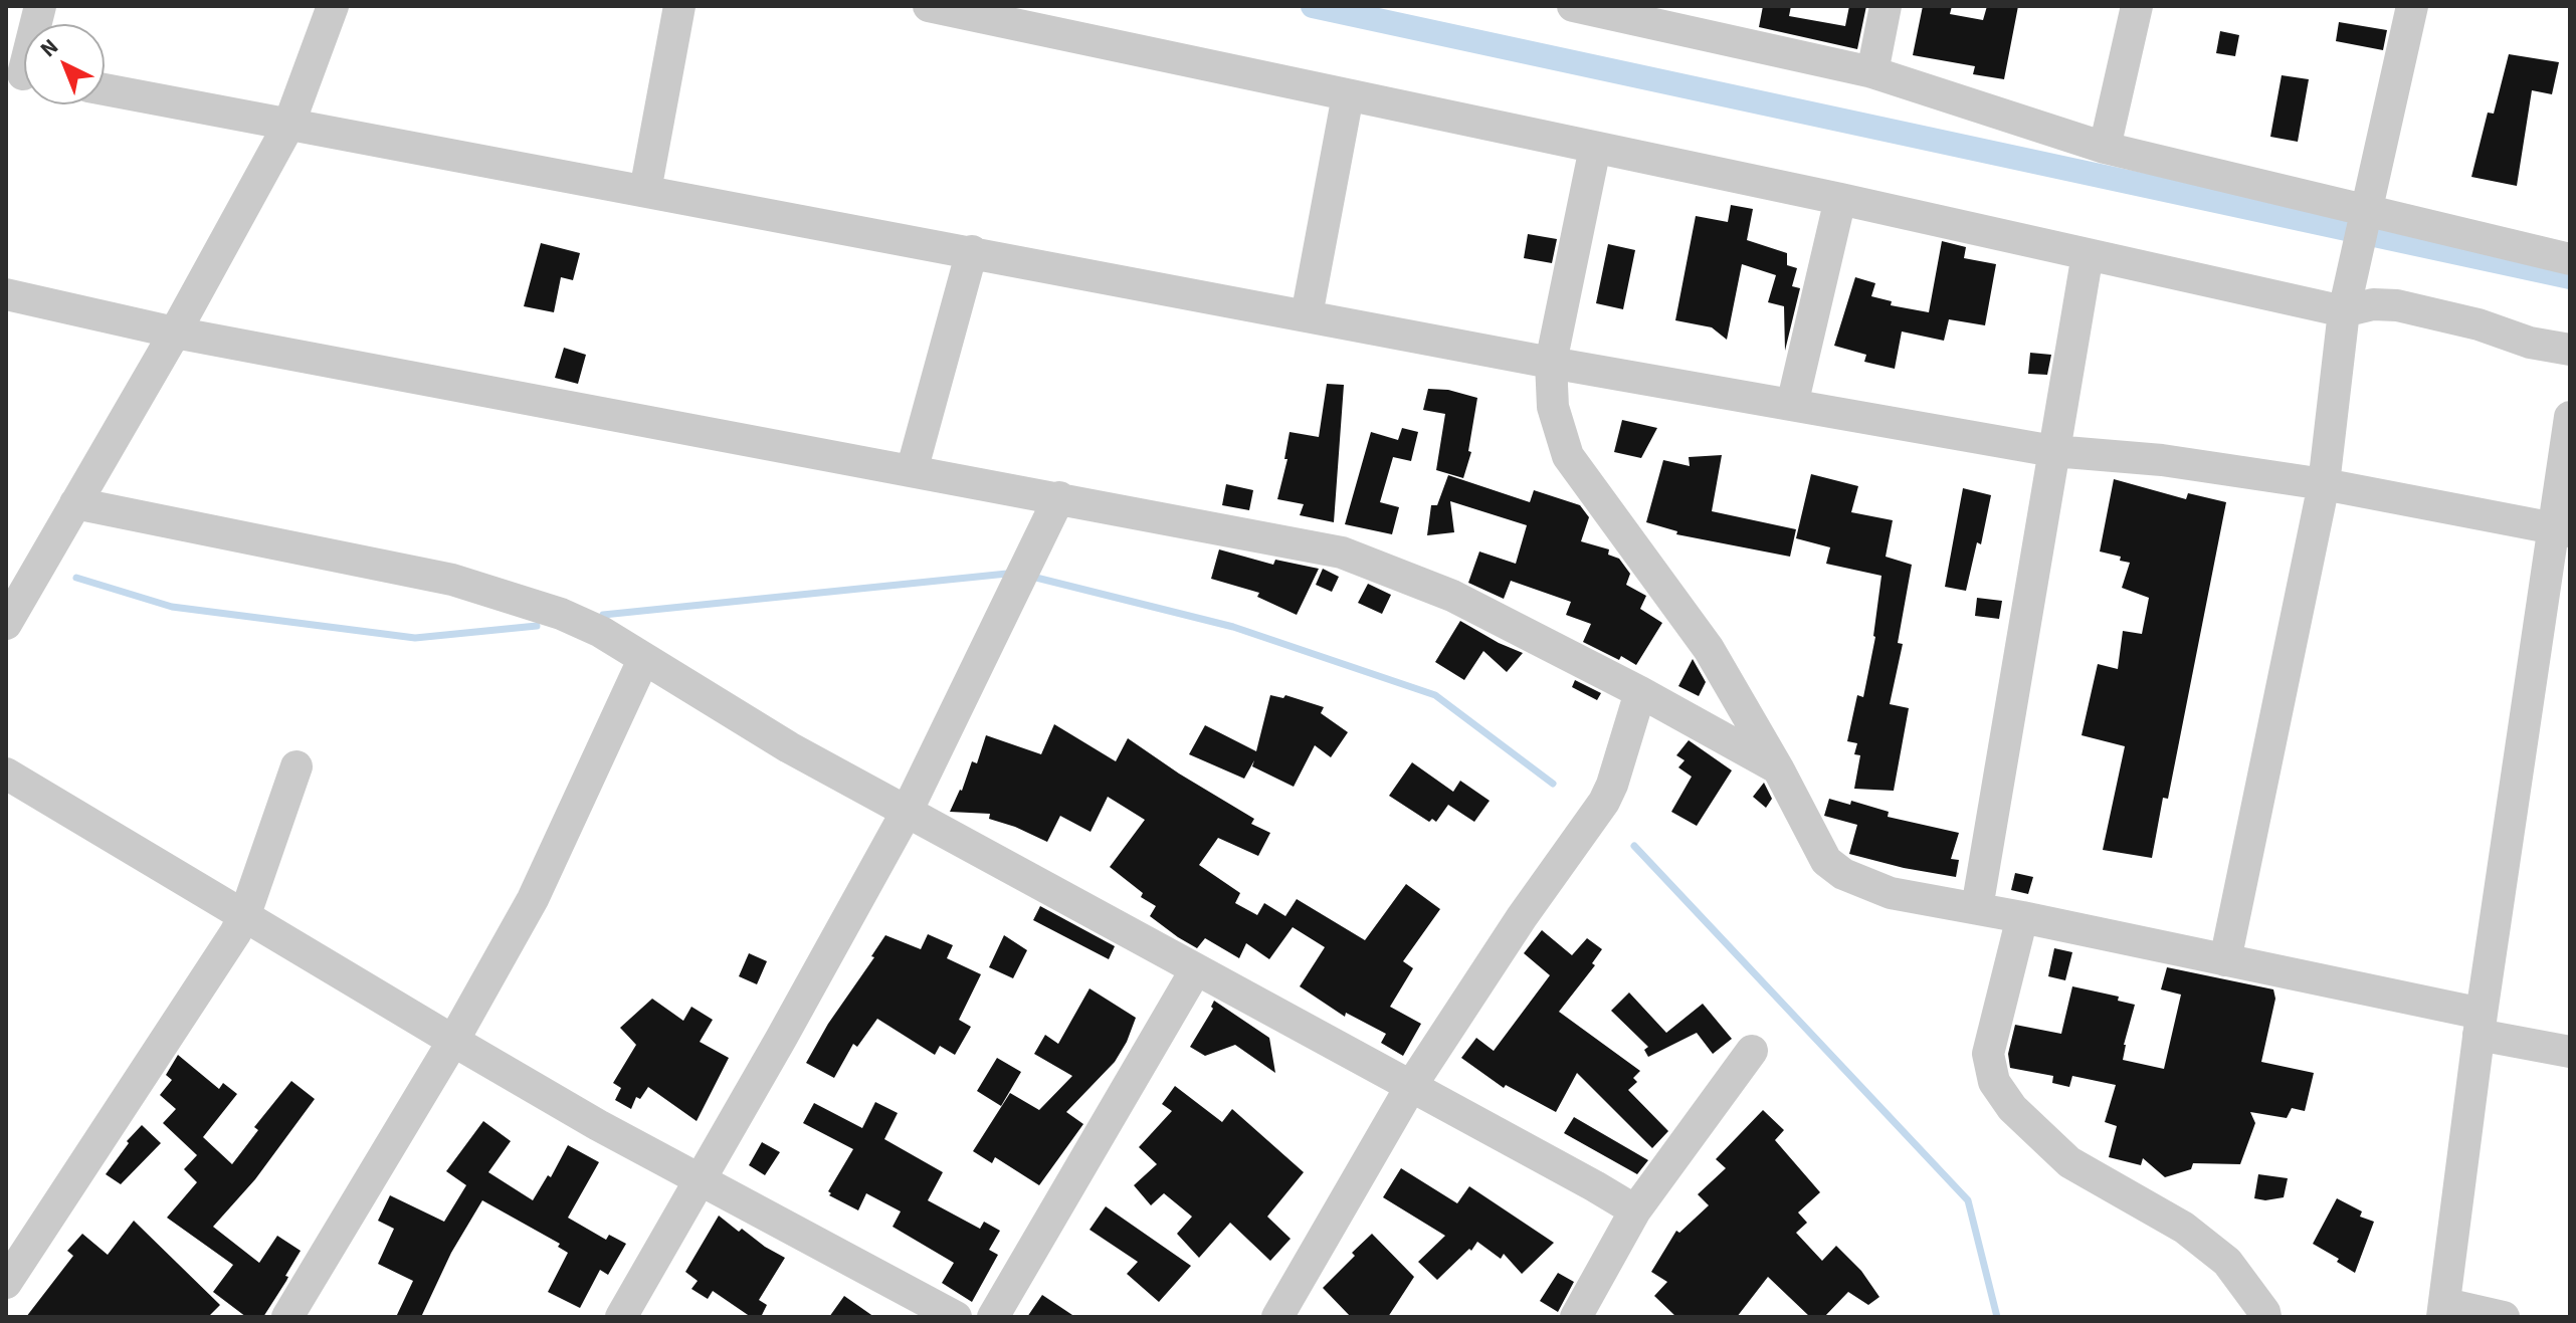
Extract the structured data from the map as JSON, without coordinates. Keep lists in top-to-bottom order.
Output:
{
  "north": "top left"
}
